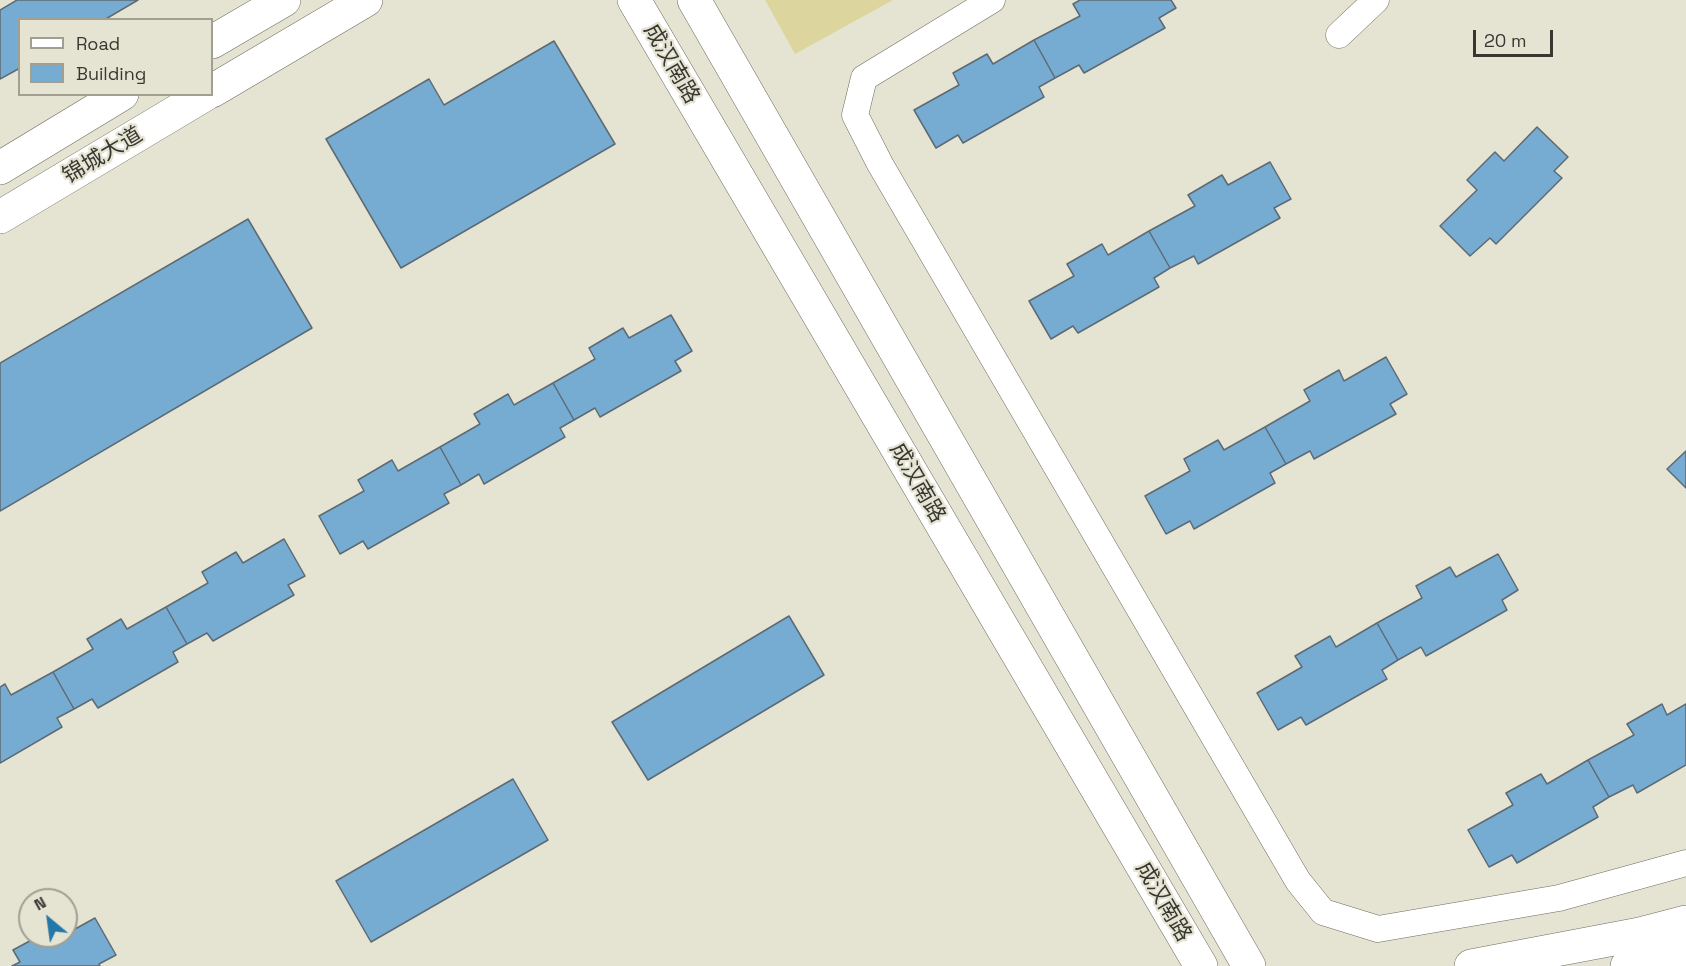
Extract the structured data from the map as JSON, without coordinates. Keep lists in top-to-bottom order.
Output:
{
  "streets": {
    "main road": ["成汉南路", "锦城大道"]
  },
  "legend": ["Road", "Building"],
  "scale_bar": "20 m",
  "north": "top left"
}
